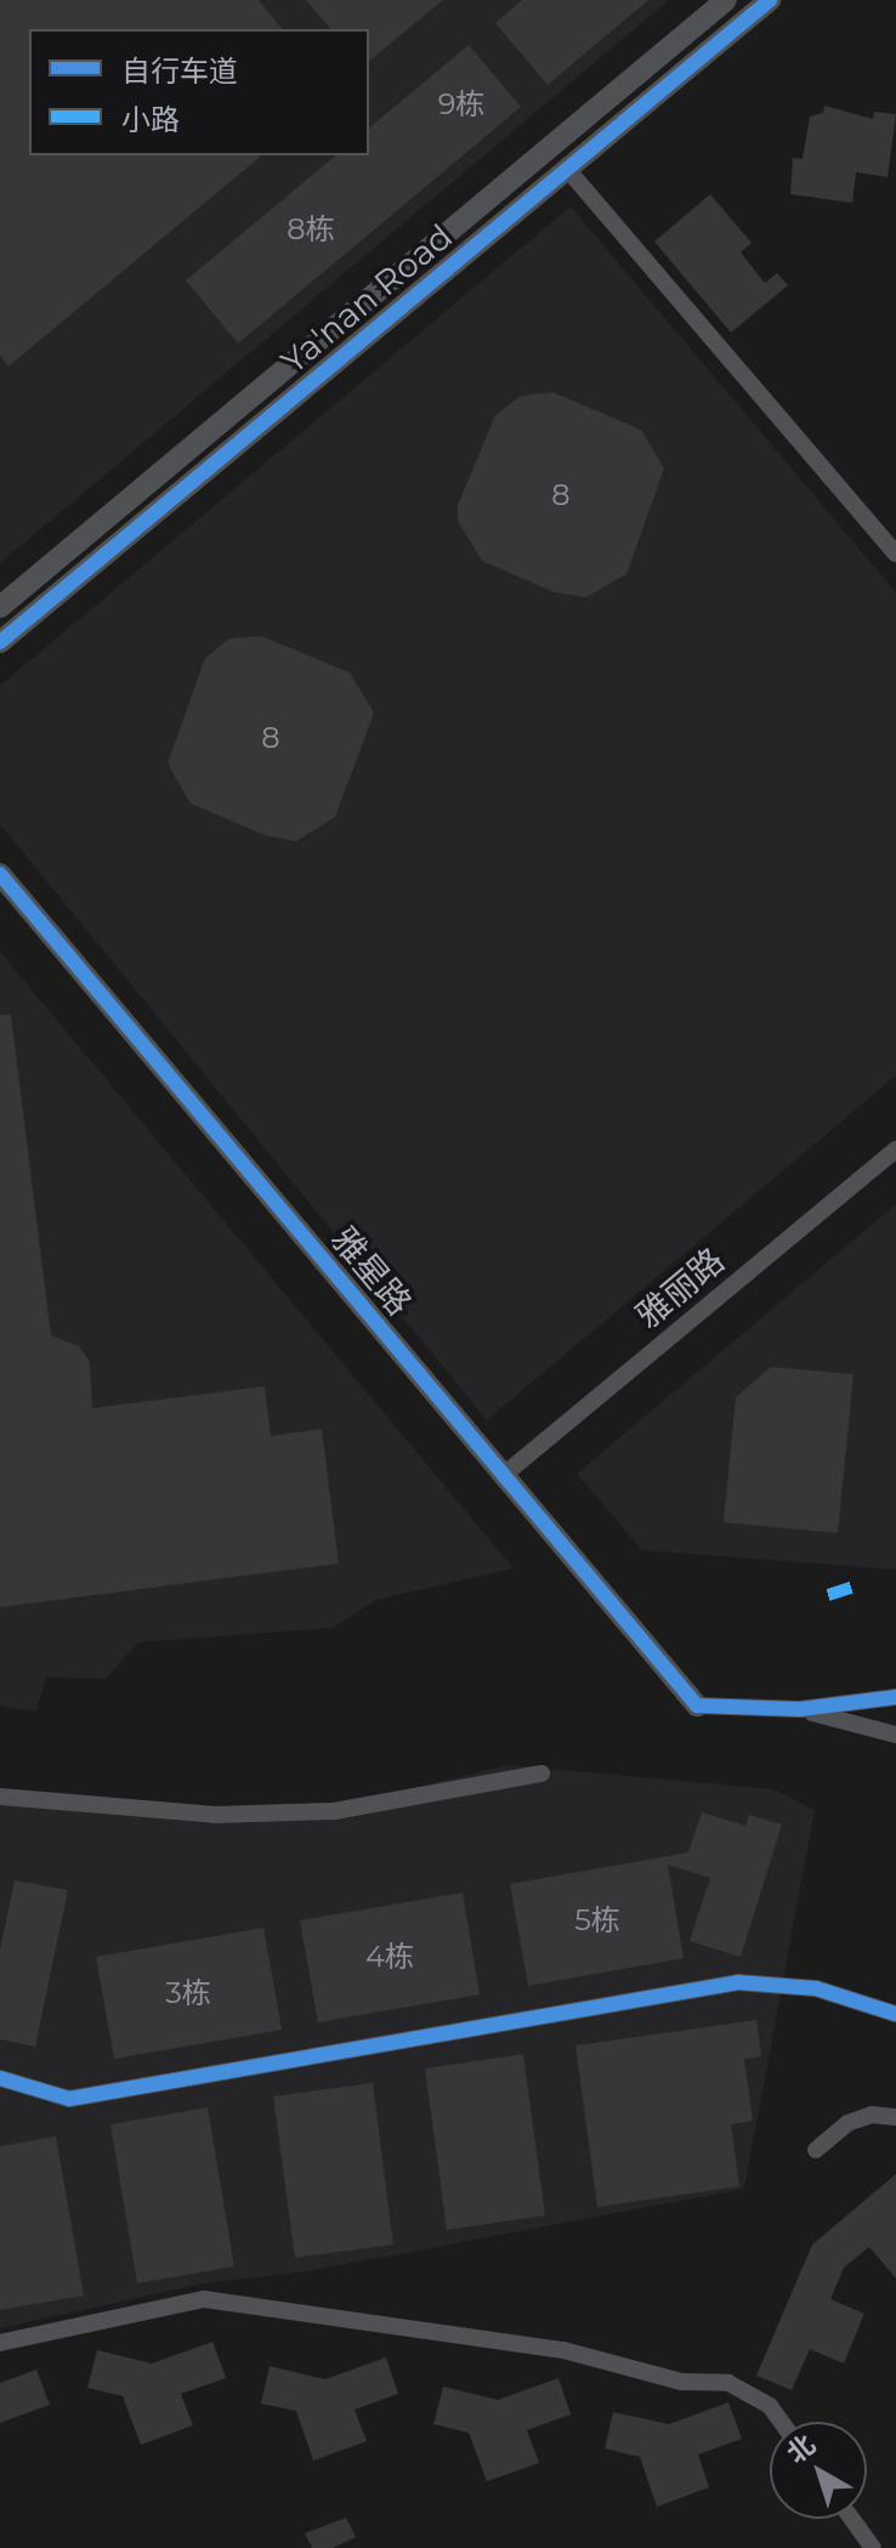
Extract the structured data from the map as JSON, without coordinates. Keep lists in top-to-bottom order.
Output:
{
  "streets": {
    "street": ["Ya'nan Road", "雅星路", "雅丽路"]
  },
  "crossings": [
    ["雅星路", "雅丽路"]
  ],
  "house_numbers": [
    "9栋",
    "8栋",
    "8",
    "8",
    "5栋",
    "4栋",
    "3栋"
  ],
  "legend": ["自行车道", "小路"],
  "north": "top left"
}
